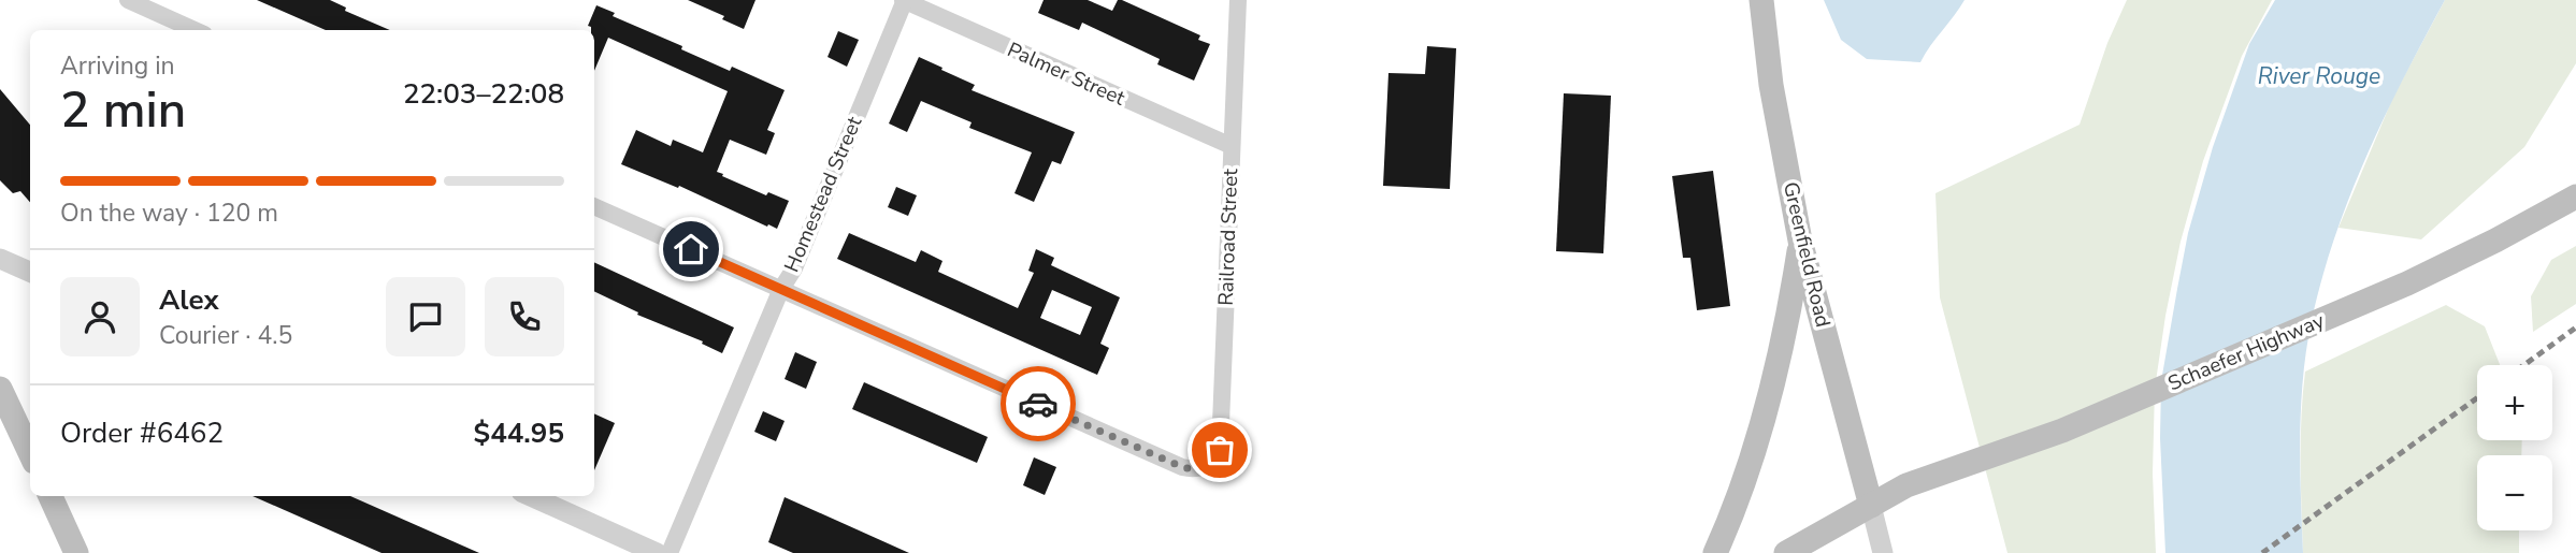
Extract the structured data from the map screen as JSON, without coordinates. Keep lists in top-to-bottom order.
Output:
{
  "streets": {
    "main road": ["Greenfield Road", "Schaefer Highway"],
    "street": ["Palmer Street", "Homestead Street", "Railroad Street"]
  },
  "crossings": [
    ["Palmer Street", "Homestead Street"],
    ["Palmer Street", "Railroad Street"],
    ["Homestead Street", "Railroad Street"],
    ["Greenfield Road", "Schaefer Highway"]
  ],
  "water": ["River Rouge"],
  "page": {
    "heading": ["2 min", "Arriving in", "22:03–22:08"],
    "panel": [
      "Alex",
      "Courier · 4.5",
      "Order #6462",
      "$44.95"
    ],
    "bar": "On the way · 120 m",
    "map_buttons": ["+", "−"]
  }
}
